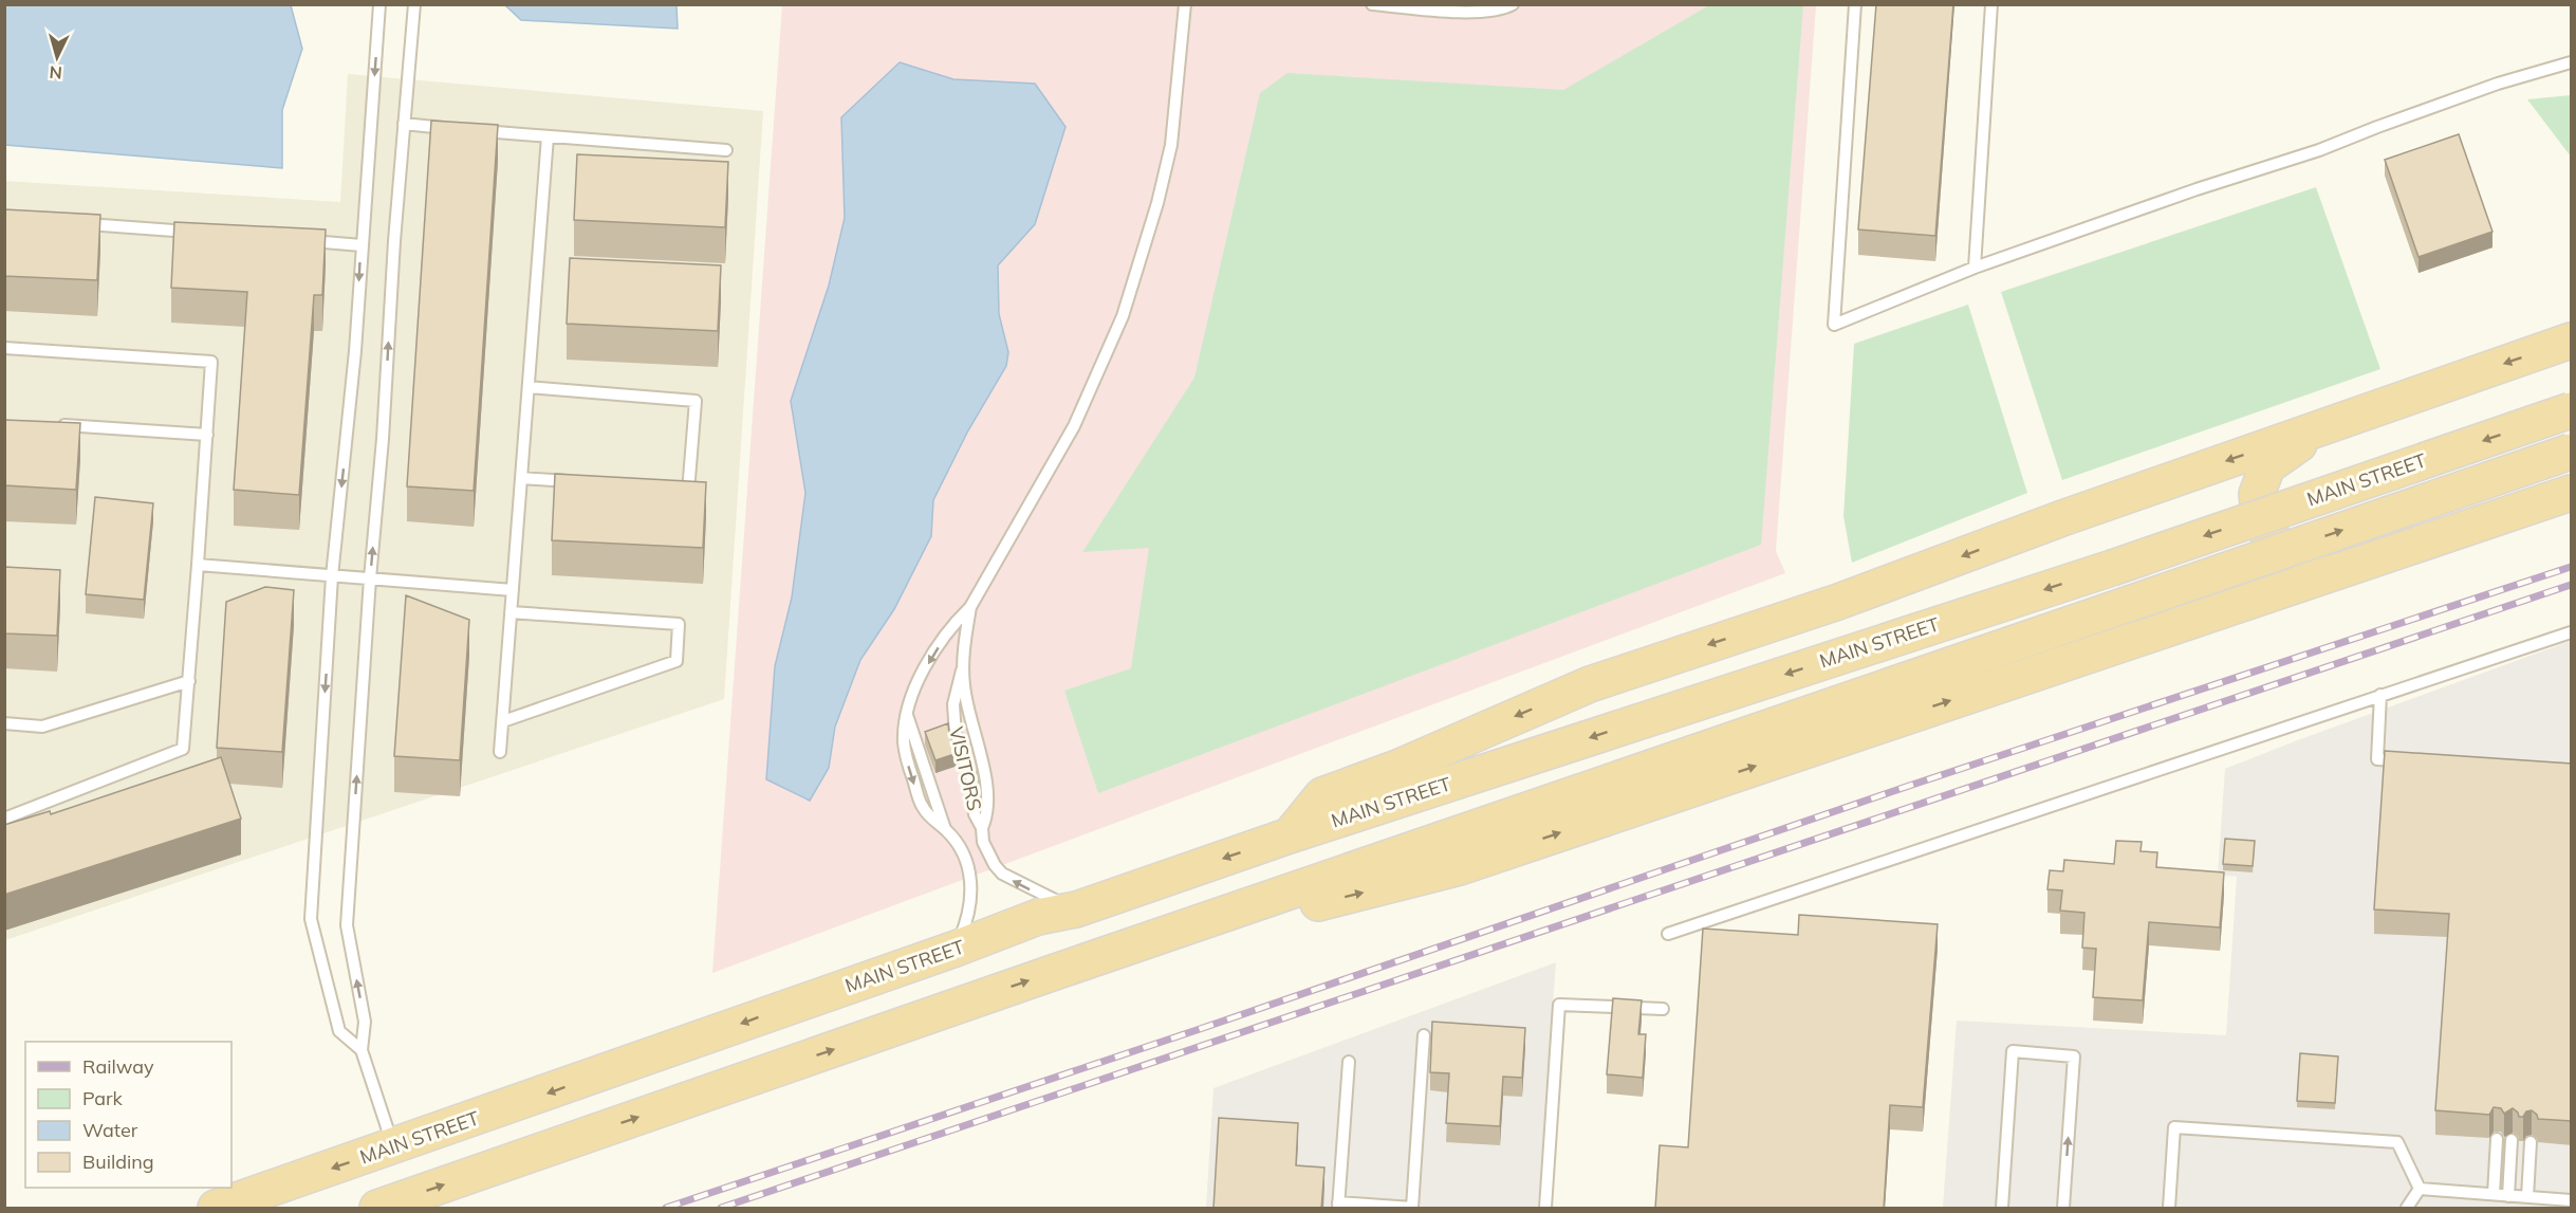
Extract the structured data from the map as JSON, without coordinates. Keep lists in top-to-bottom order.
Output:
{
  "streets": {
    "highway": ["MAIN STREET"],
    "lane": ["VISITORS"]
  },
  "legend": [
    "Railway",
    "Park",
    "Water",
    "Building"
  ],
  "north": "bottom"
}
